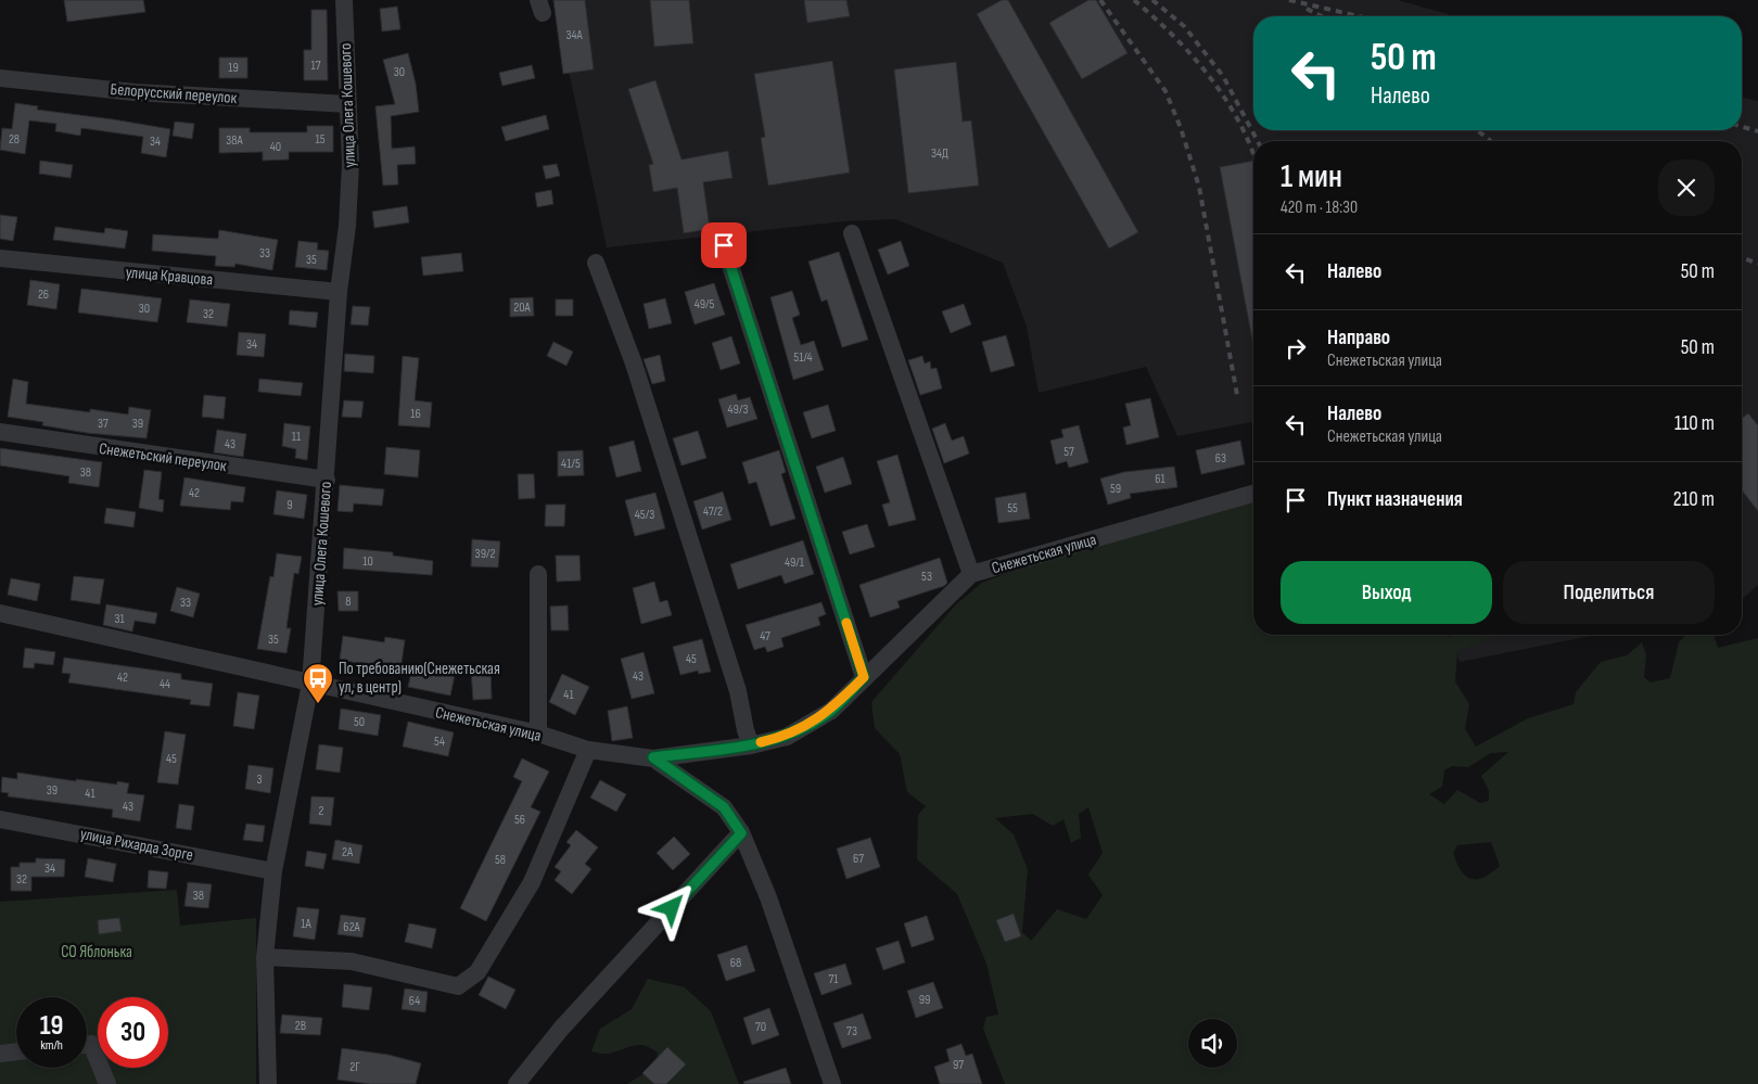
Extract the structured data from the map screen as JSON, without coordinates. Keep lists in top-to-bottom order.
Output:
{
  "streets": {
    "street": [
      "Белорусский переулок",
      "улица Олега Кошевого",
      "улица Кравцова",
      "Снежетьский переулок",
      "Снежетьская улица",
      "улица Рихарда Зорге"
    ]
  },
  "crossings": [
    ["Белорусский переулок", "улица Олега Кошевого"],
    ["улица Олега Кошевого", "улица Кравцова"],
    ["улица Олега Кошевого", "Снежетьский переулок"],
    ["улица Олега Кошевого", "Снежетьская улица"],
    ["улица Олега Кошевого", "улица Рихарда Зорге"]
  ],
  "parks": ["СО Яблонька"],
  "places": {
    "bus stop": ["По требованию(Снежетьская ул, в центр)"]
  },
  "house_numbers": [
    "34А",
    "17",
    "19",
    "30",
    "28",
    "15",
    "38А",
    "34",
    "40",
    "34Д",
    "33",
    "35",
    "26",
    "49/5",
    "20А",
    "30",
    "32",
    "34",
    "51/4",
    "49/3",
    "16",
    "37",
    "39",
    "11",
    "43",
    "57",
    "63",
    "41/5",
    "38",
    "61",
    "59",
    "42",
    "9",
    "55",
    "47/2",
    "45/3",
    "39/2",
    "10",
    "49/1",
    "53",
    "8",
    "33",
    "31",
    "47",
    "35",
    "45",
    "43",
    "42",
    "44",
    "41",
    "50",
    "54",
    "45",
    "3",
    "39",
    "41",
    "43",
    "2",
    "56",
    "2А",
    "67",
    "58",
    "34",
    "32",
    "38",
    "1А",
    "62А",
    "68",
    "71",
    "99",
    "64",
    "2В",
    "70",
    "73",
    "97",
    "2Г"
  ],
  "page": {
    "turn": ["50 m", "Налево"],
    "heading": ["1 мин", "420 m · 18:30"],
    "list": [
      {
        "name": "Налево",
        "value": "50 m"
      },
      {
        "name": "Направо",
        "note": "Снежетьская улица",
        "value": "50 m"
      },
      {
        "name": "Налево",
        "note": "Снежетьская улица",
        "value": "110 m"
      },
      {
        "name": "Пункт назначения",
        "value": "210 m"
      }
    ],
    "buttons": ["Выход", "Поделиться"],
    "speed": "19 km/h",
    "limit": "30"
  }
}
